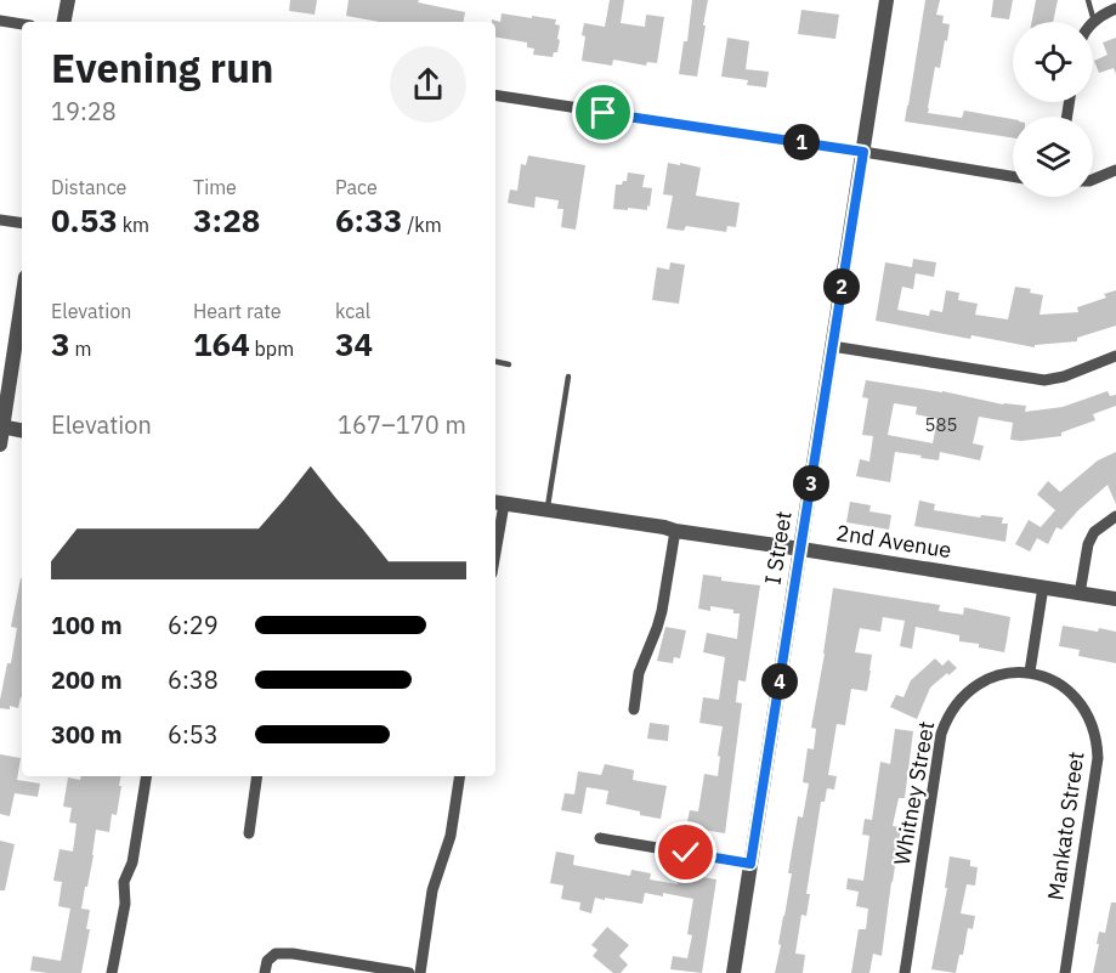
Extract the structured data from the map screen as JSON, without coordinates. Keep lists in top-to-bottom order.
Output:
{
  "streets": {
    "street": [
      "2nd Avenue",
      "I Street",
      "Whitney Street",
      "Mankato Street"
    ]
  },
  "crossings": [
    ["2nd Avenue", "I Street"],
    ["Whitney Street", "Mankato Street"]
  ],
  "house_numbers": ["585"],
  "page": {
    "heading": ["Evening run", "19:28"],
    "pins": [
      "1",
      "2",
      "3",
      "4"
    ],
    "stats": [
      ["Distance", "0.53 km"],
      ["Time", "3:28"],
      ["Pace", "6:33 /km"],
      ["Elevation", "3 m"],
      ["Heart rate", "164 bpm"],
      ["kcal", "34"]
    ],
    "chart": ["Elevation", "167–170 m"],
    "list": [
      {
        "name": "100 m",
        "note": "6:29"
      },
      {
        "name": "200 m",
        "note": "6:38"
      },
      {
        "name": "300 m",
        "note": "6:53"
      }
    ]
  }
}
